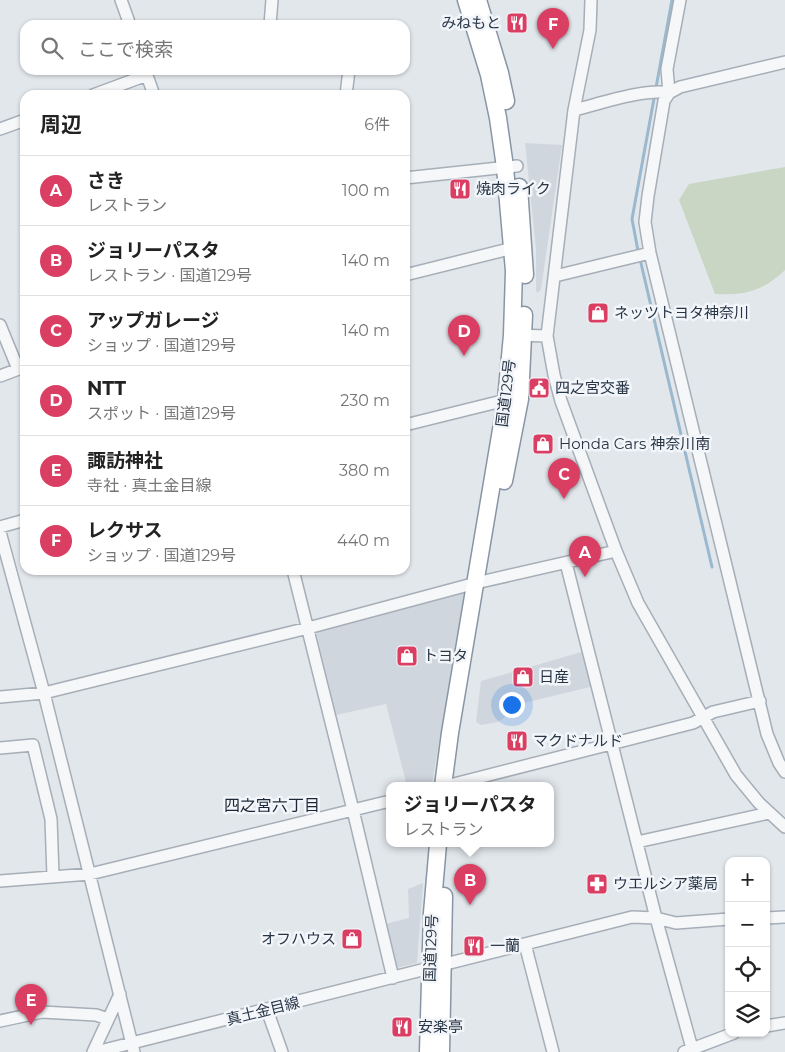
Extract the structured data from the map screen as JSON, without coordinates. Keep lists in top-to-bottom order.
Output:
{
  "streets": {
    "highway": ["国道129号"],
    "street": ["真土金目線"]
  },
  "crossings": [
    ["国道129号", "真土金目線"]
  ],
  "districts": ["四之宮六丁目"],
  "places": {
    "restaurant": [
      "みねもと",
      "焼肉ライク",
      "マクドナルド",
      "一蘭",
      "安楽亭"
    ],
    "shop": [
      "ネッツトヨタ神奈川",
      "Honda Cars 神奈川南",
      "トヨタ",
      "日産",
      "オフハウス"
    ],
    "public building": ["四之宮交番"],
    "pharmacy": ["ウエルシア薬局"]
  },
  "page": {
    "pins": [
      "F",
      "D",
      "C",
      "A",
      "B",
      "E"
    ],
    "search": "ここで検索",
    "heading": ["周辺", "6件"],
    "list": [
      {
        "mark": "A",
        "name": "さき",
        "note": "レストラン",
        "value": "100 m"
      },
      {
        "mark": "B",
        "name": "ジョリーパスタ",
        "note": "レストラン · 国道129号",
        "value": "140 m"
      },
      {
        "mark": "C",
        "name": "アップガレージ",
        "note": "ショップ · 国道129号",
        "value": "140 m"
      },
      {
        "mark": "D",
        "name": "NTT",
        "note": "スポット · 国道129号",
        "value": "230 m"
      },
      {
        "mark": "E",
        "name": "諏訪神社",
        "note": "寺社 · 真土金目線",
        "value": "380 m"
      },
      {
        "mark": "F",
        "name": "レクサス",
        "note": "ショップ · 国道129号",
        "value": "440 m"
      }
    ],
    "popup": ["ジョリーパスタ", "レストラン"],
    "map_buttons": ["+", "−"]
  }
}
